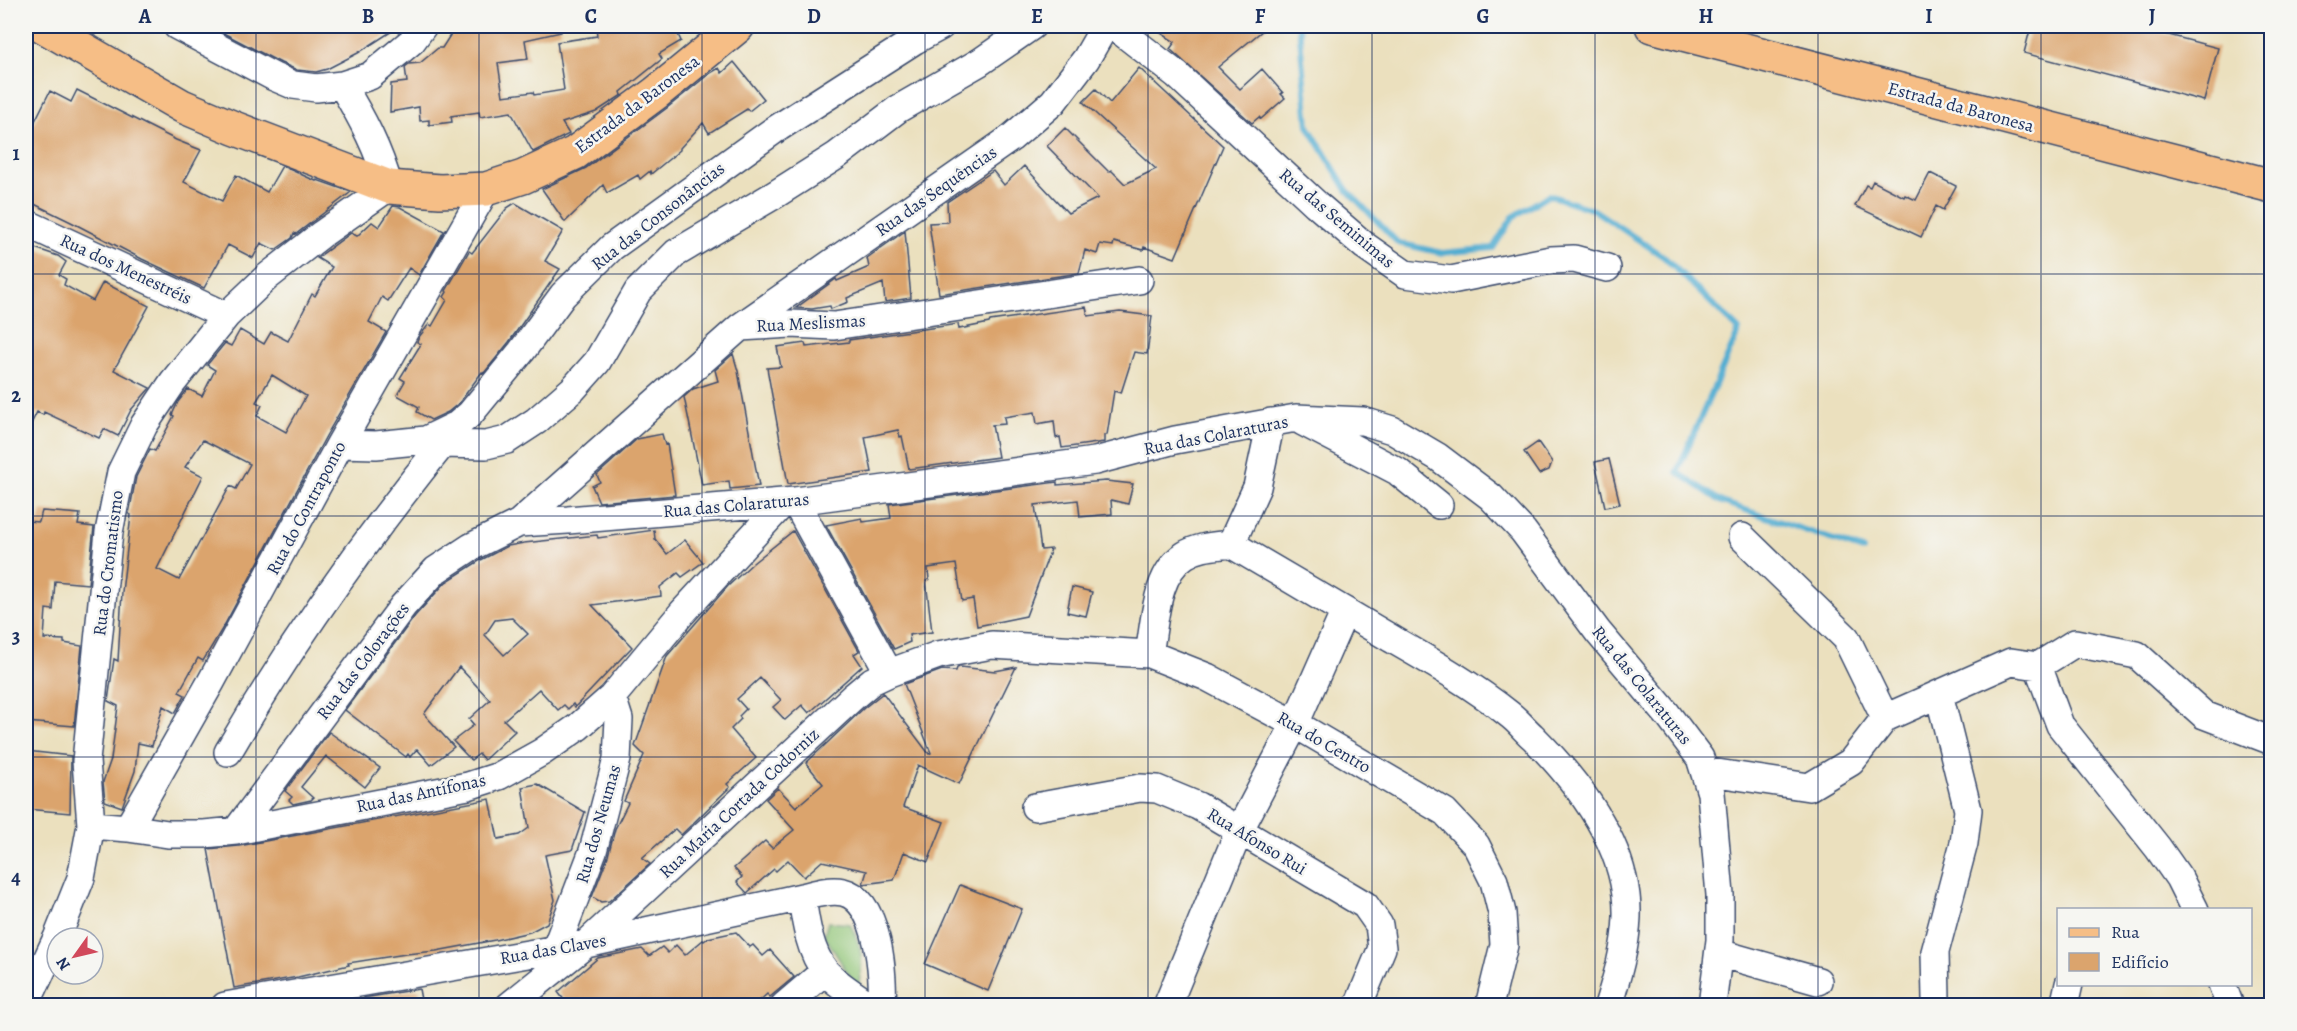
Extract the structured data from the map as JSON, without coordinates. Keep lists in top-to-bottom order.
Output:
{
  "streets": {
    "main road": ["Estrada da Baronesa"],
    "street": [
      "Rua das Sequências",
      "Rua das Consonâncias",
      "Rua das Seminimas",
      "Rua dos Menestréis",
      "Rua Meslismas",
      "Rua das Colaraturas",
      "Rua do Contraponto",
      "Rua do Cromatismo",
      "Rua das Colorações",
      "Rua do Centro",
      "Rua das Antífonas",
      "Rua Maria Cortada Codorniz",
      "Rua dos Neumas",
      "Rua Afonso Rui",
      "Rua das Claves"
    ]
  },
  "crossings": [
    ["Estrada da Baronesa", "Rua do Contraponto"],
    ["Estrada da Baronesa", "Rua do Cromatismo"],
    ["Rua das Sequências", "Rua Meslismas"],
    ["Rua das Consonâncias", "Rua do Contraponto"],
    ["Rua dos Menestréis", "Rua do Cromatismo"],
    ["Rua Meslismas", "Rua das Colaraturas"],
    ["Rua Meslismas", "Rua das Colorações"],
    ["Rua das Colaraturas", "Rua das Colorações"],
    ["Rua das Colaraturas", "Rua das Antífonas"],
    ["Rua do Contraponto", "Rua das Antífonas"],
    ["Rua do Cromatismo", "Rua das Antífonas"],
    ["Rua das Colorações", "Rua das Antífonas"],
    ["Rua do Centro", "Rua Maria Cortada Codorniz"],
    ["Rua das Antífonas", "Rua dos Neumas"],
    ["Rua Maria Cortada Codorniz", "Rua das Claves"],
    ["Rua dos Neumas", "Rua das Claves"]
  ],
  "legend": ["Rua", "Edifício"],
  "north": "bottom left",
  "grid": {
    "columns": [
      "A",
      "B",
      "C",
      "D",
      "E",
      "F",
      "G",
      "H",
      "I",
      "J"
    ],
    "rows": [
      "1",
      "2",
      "3",
      "4"
    ]
  }
}
